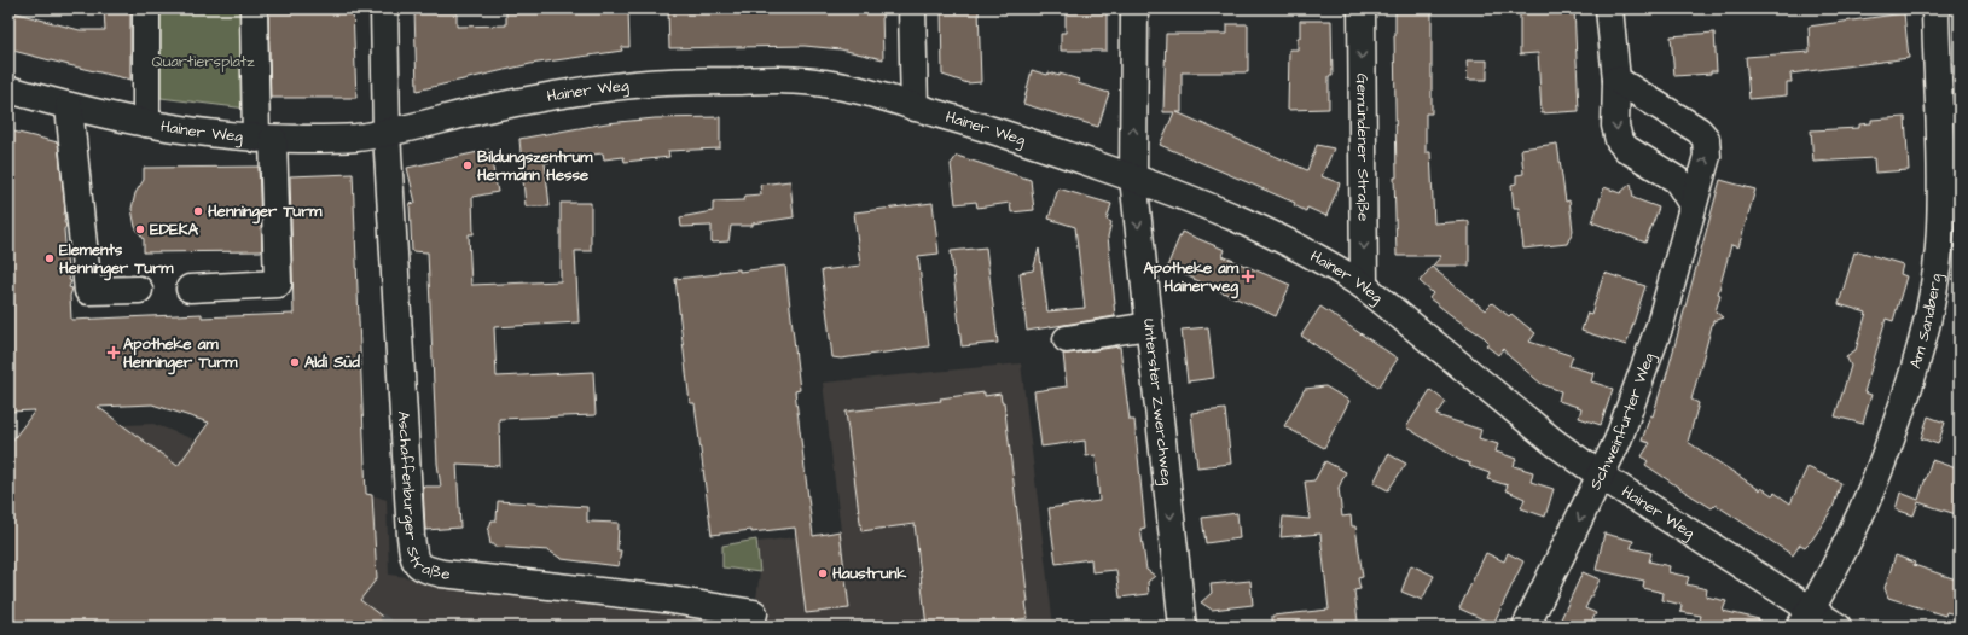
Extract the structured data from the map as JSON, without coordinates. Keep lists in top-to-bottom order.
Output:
{
  "streets": {
    "street": [
      "Hainer Weg",
      "Gemündener Straße",
      "Am Sandberg",
      "Unterster Zwerchweg",
      "Schweinfurter Weg",
      "Aschaffenburger Straße"
    ]
  },
  "crossings": [
    ["Hainer Weg", "Gemündener Straße"],
    ["Hainer Weg", "Am Sandberg"],
    ["Hainer Weg", "Unterster Zwerchweg"],
    ["Hainer Weg", "Schweinfurter Weg"],
    ["Hainer Weg", "Aschaffenburger Straße"]
  ],
  "one_way": ["Gemündener Straße"],
  "parks": ["Quartiersplatz"],
  "places": {
    "other": [
      "Bildungszentrum Hermann Hesse",
      "Henninger Turm",
      "EDEKA",
      "Elements Henninger Turm",
      "Aldi Süd",
      "Haustrunk"
    ],
    "health": ["Apotheke am Hainerweg", "Apotheke am Henninger Turm"]
  }
}
